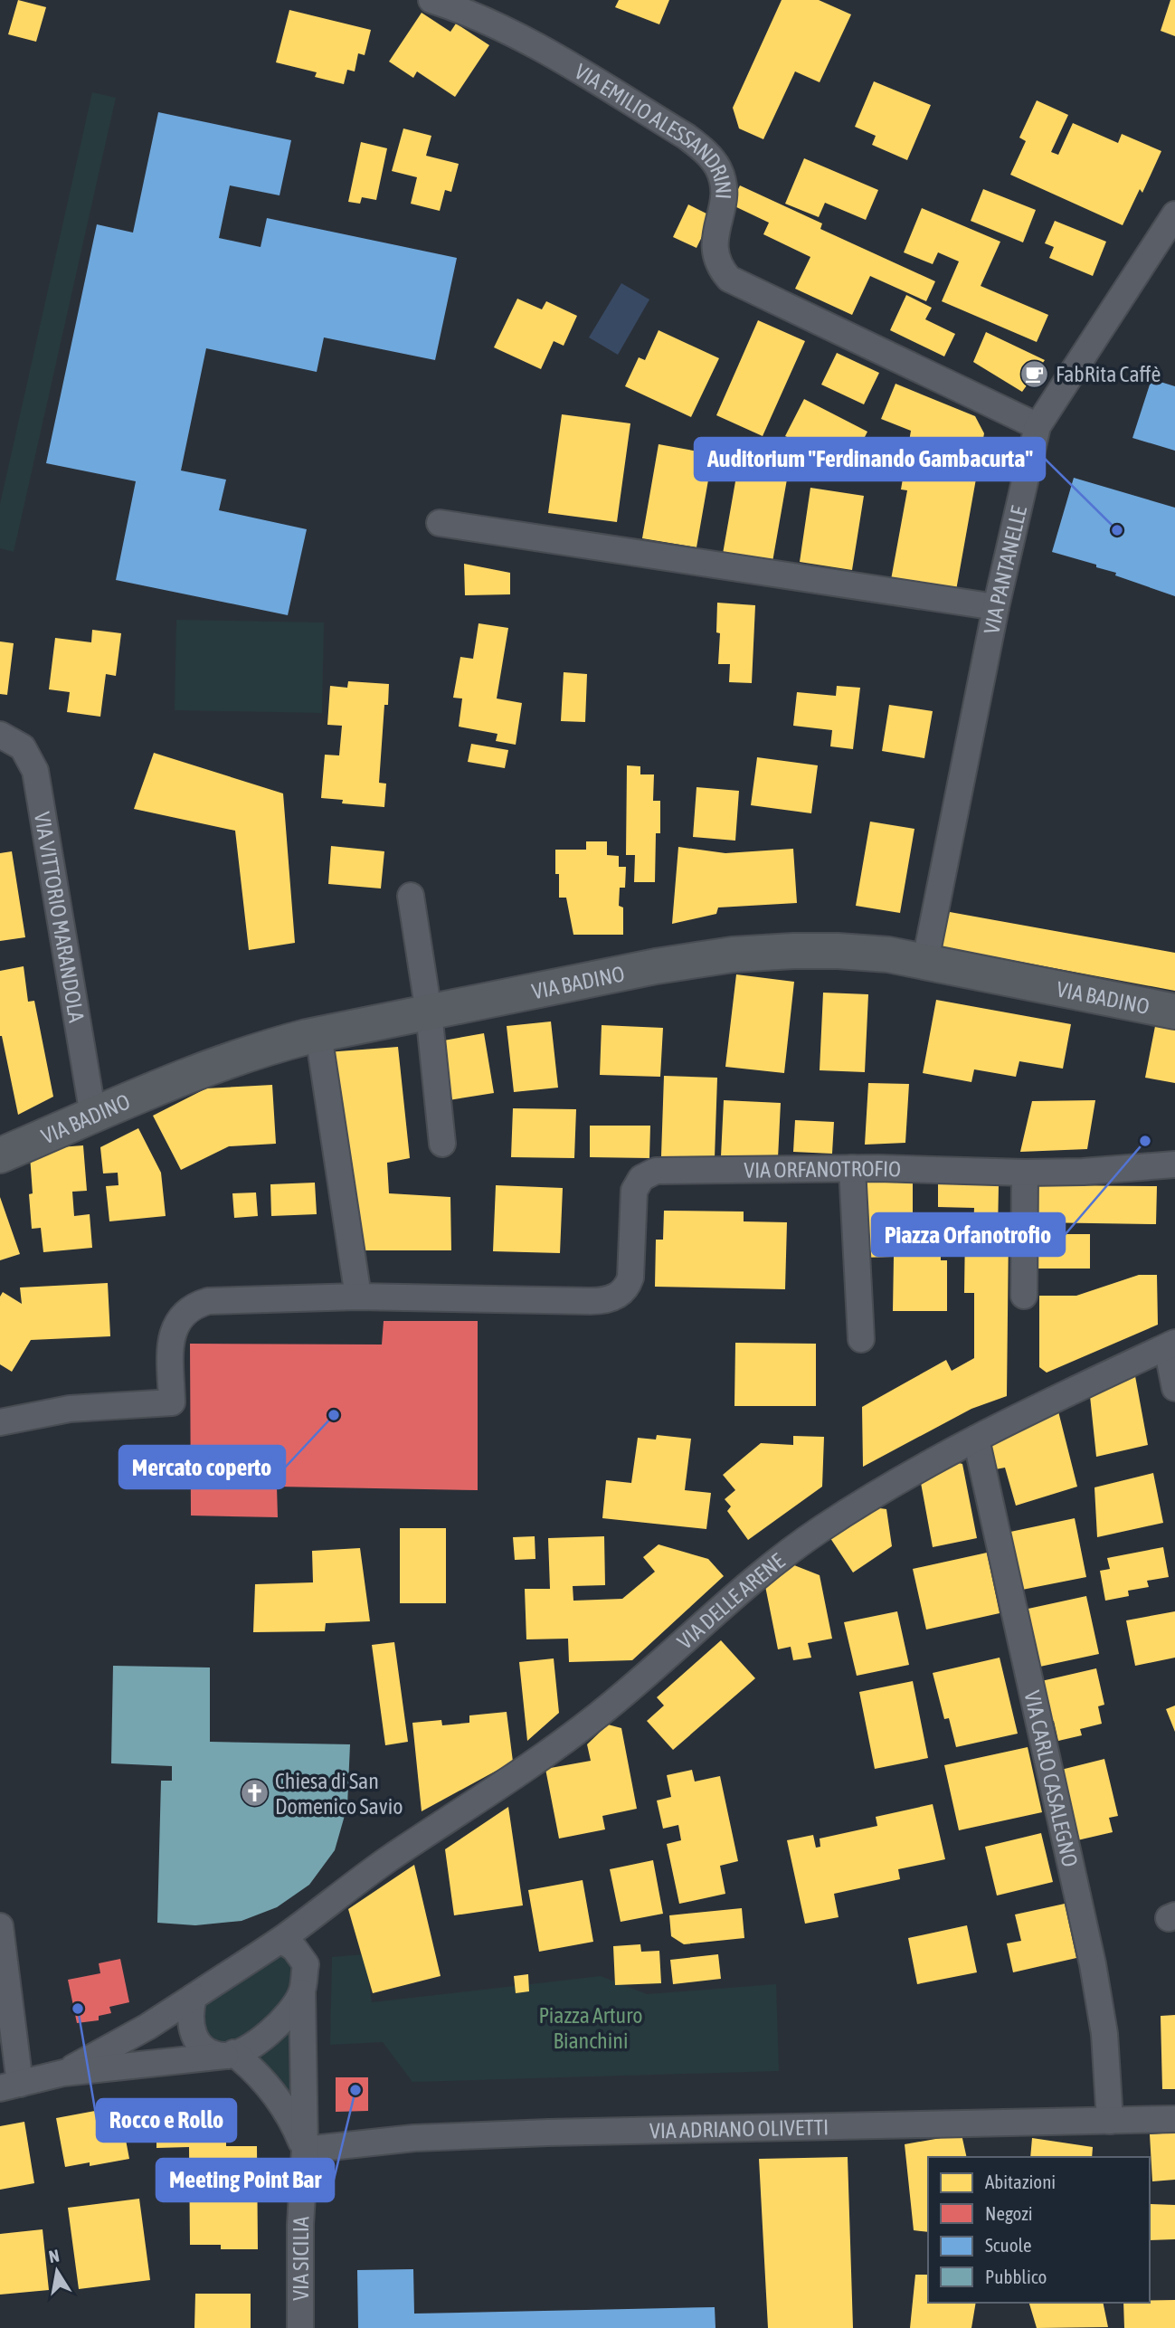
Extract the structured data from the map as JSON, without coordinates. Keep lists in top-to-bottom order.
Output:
{
  "streets": {
    "street": [
      "VIA EMILIO ALESSANDRINI",
      "VIA PANTANELLE",
      "VIA VITTORIO MARANDOLA",
      "VIA BADINO",
      "VIA ORFANOTROFIO",
      "VIA DELLE ARENE",
      "VIA CARLO CASALEGNO",
      "VIA ADRIANO OLIVETTI",
      "VIA SICILIA"
    ]
  },
  "crossings": [
    ["VIA EMILIO ALESSANDRINI", "VIA PANTANELLE"],
    ["VIA PANTANELLE", "VIA BADINO"],
    ["VIA VITTORIO MARANDOLA", "VIA BADINO"],
    ["VIA DELLE ARENE", "VIA CARLO CASALEGNO"],
    ["VIA DELLE ARENE", "VIA SICILIA"],
    ["VIA CARLO CASALEGNO", "VIA ADRIANO OLIVETTI"],
    ["VIA ADRIANO OLIVETTI", "VIA SICILIA"]
  ],
  "parks": ["Piazza Arturo Bianchini"],
  "places": {
    "cafe": ["FabRita Caffè"],
    "other": [
      "Auditorium \"Ferdinando Gambacurta\"",
      "Piazza Orfanotrofio",
      "Mercato coperto",
      "Rocco e Rollo",
      "Meeting Point Bar"
    ],
    "church": ["Chiesa di San Domenico Savio"]
  },
  "legend": [
    "Abitazioni",
    "Negozi",
    "Scuole",
    "Pubblico"
  ],
  "north": "top"
}
